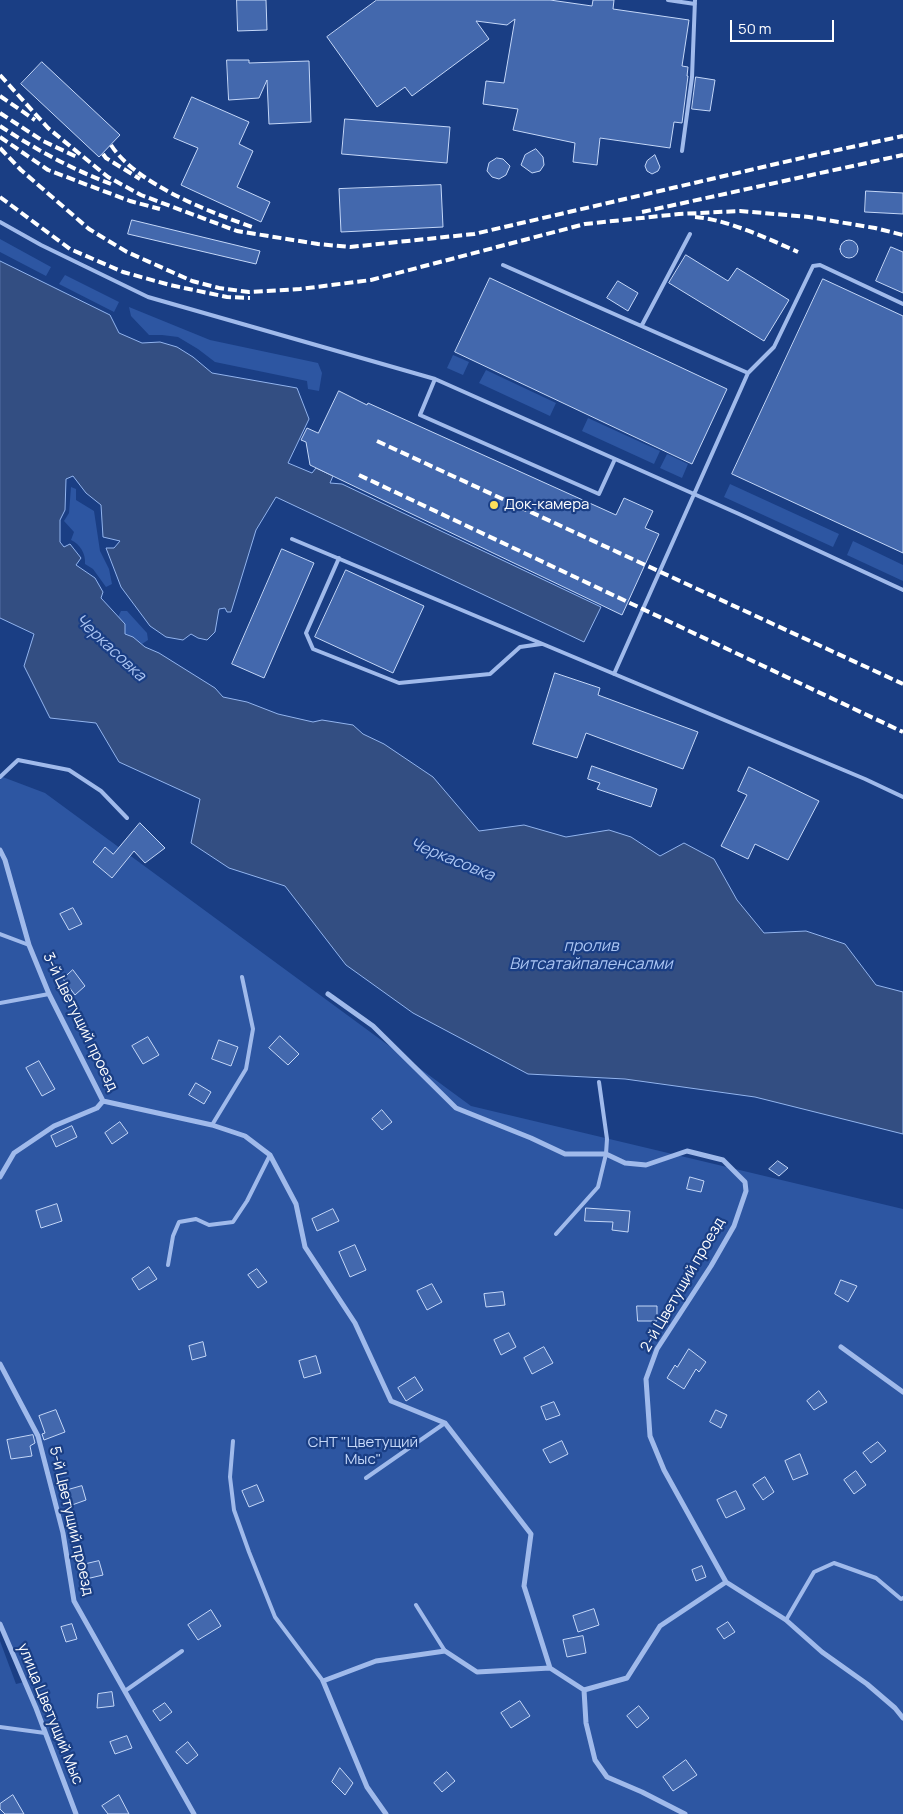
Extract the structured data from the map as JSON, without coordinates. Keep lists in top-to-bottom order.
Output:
{
  "streets": {
    "street": [
      "3-й Цветущий проезд",
      "2-й Цветущий проезд",
      "5-й Цветущий проезд",
      "улица Цветущий Мыс"
    ]
  },
  "water": ["Черкасовка", "пролив Витсатайпаленсалми"],
  "parks": ["СНТ \"Цветущий Мыс\""],
  "places": ["Док-камера"],
  "scale_bar": "50 m"
}
